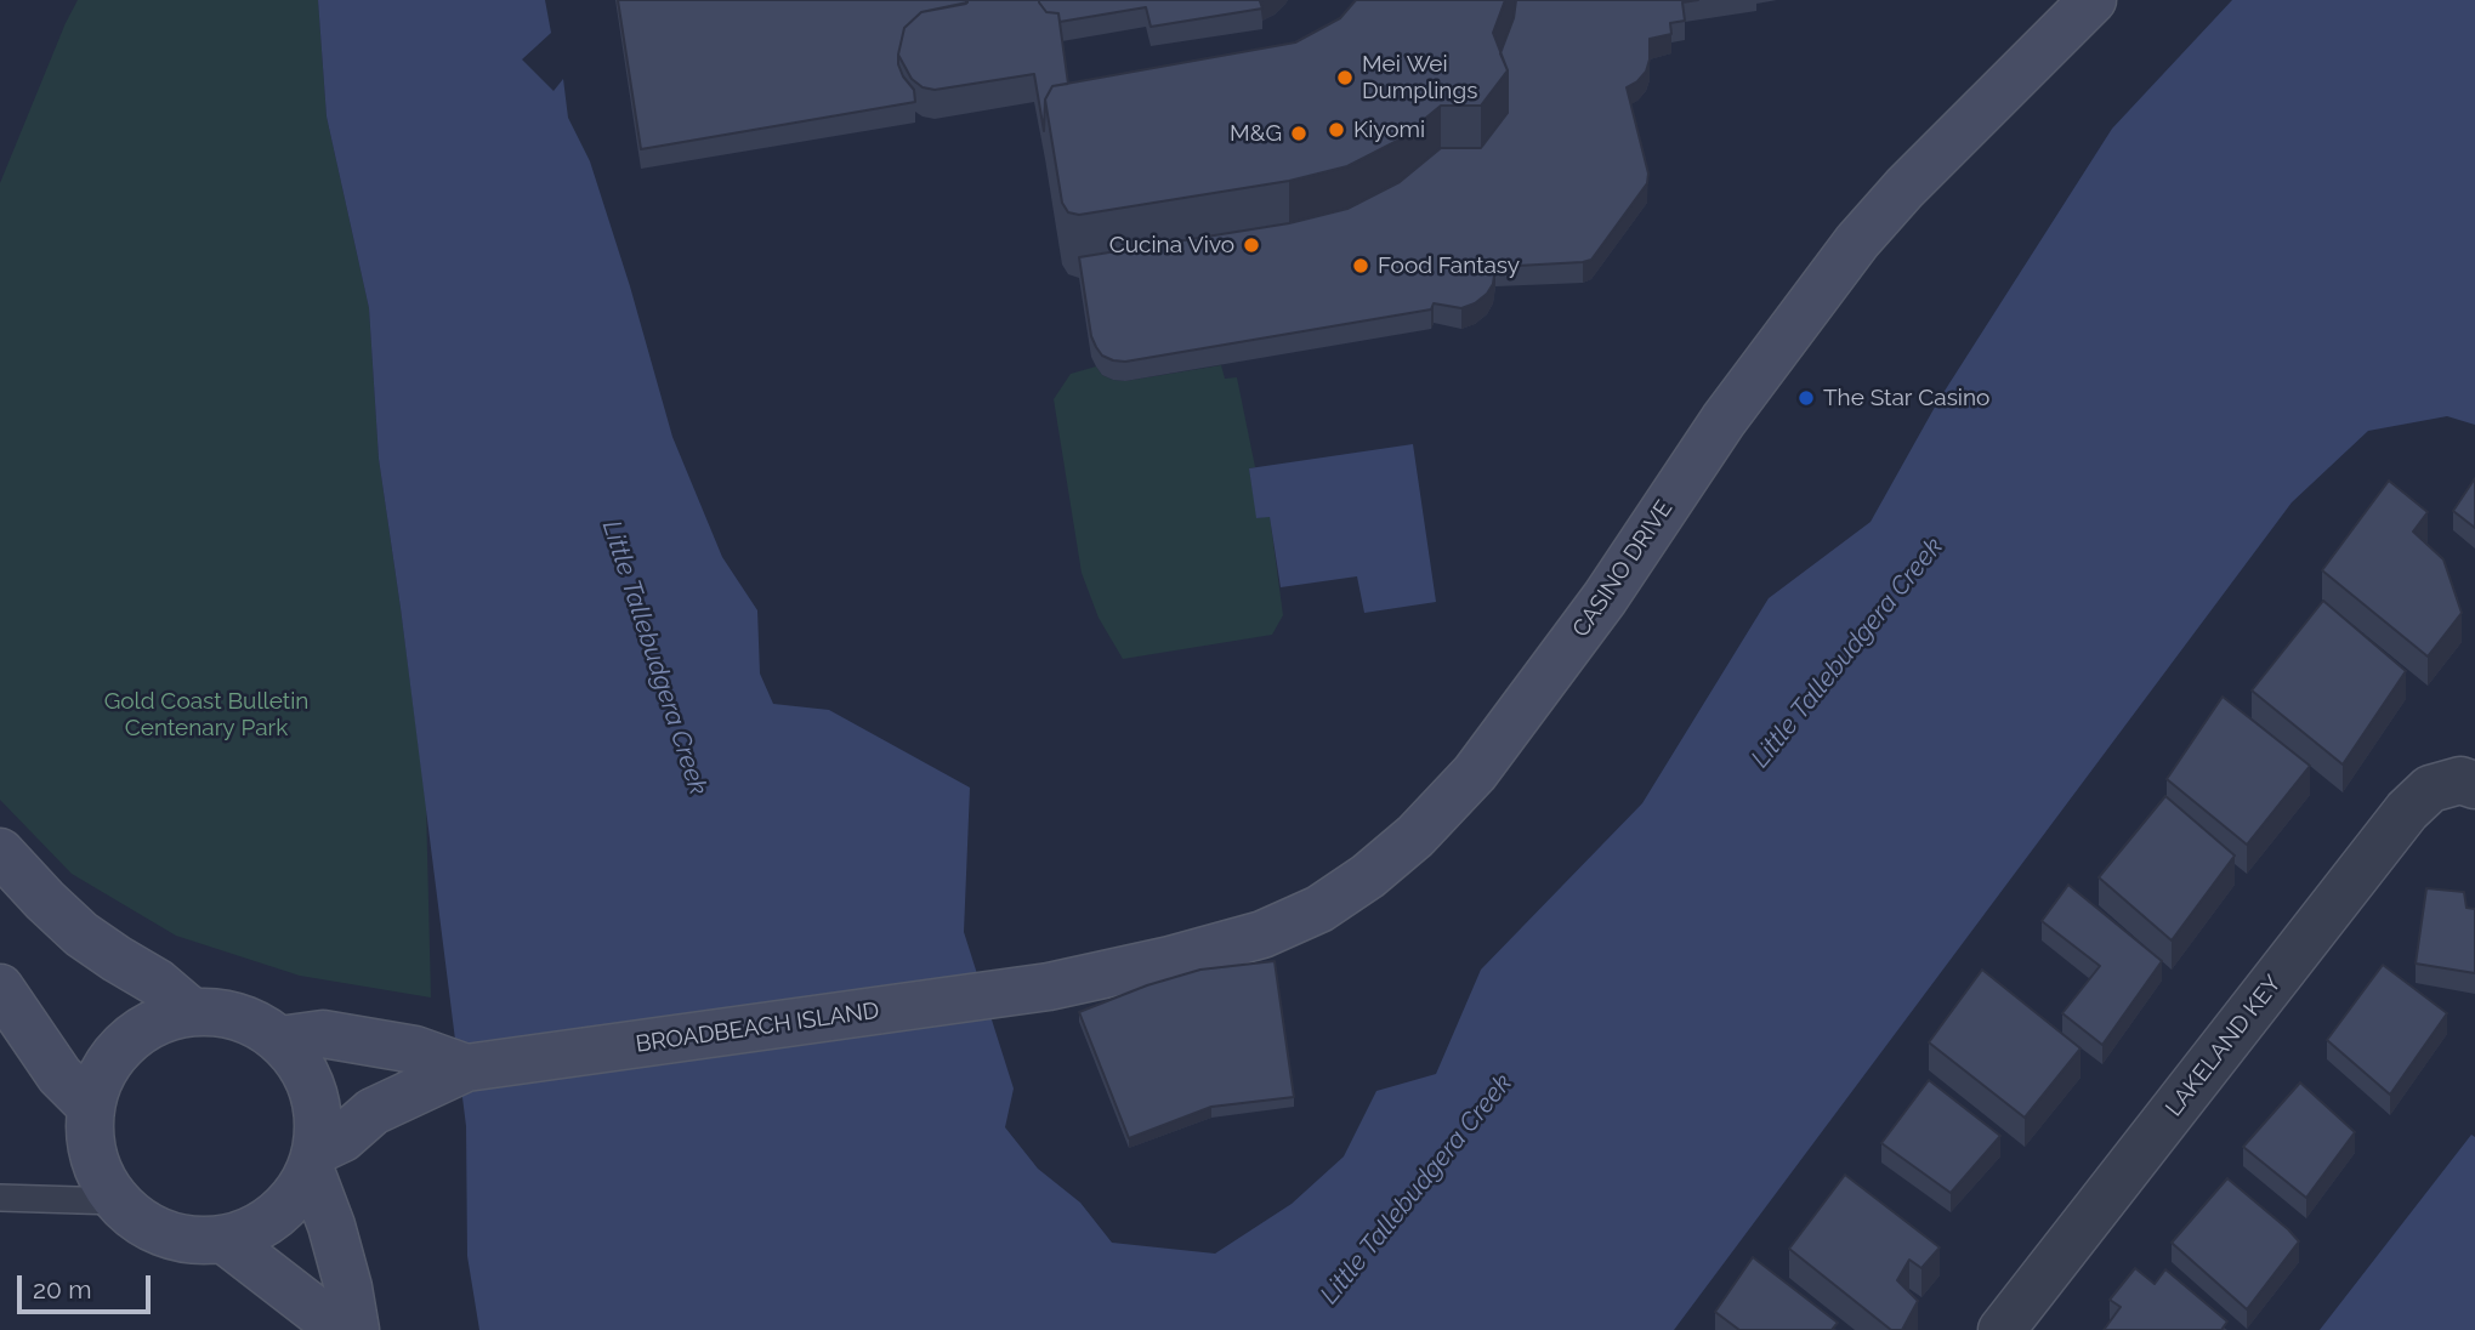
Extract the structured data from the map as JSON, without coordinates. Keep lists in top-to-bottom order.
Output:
{
  "streets": {
    "street": ["CASINO DRIVE", "BROADBEACH ISLAND", "LAKELAND KEY"]
  },
  "crossings": [
    ["CASINO DRIVE", "BROADBEACH ISLAND"]
  ],
  "water": ["Little Tallebudgera Creek"],
  "parks": ["Gold Coast Bulletin Centenary Park"],
  "places": [
    "Mei Wei Dumplings",
    "Kiyomi",
    "M&G",
    "Cucina Vivo",
    "Food Fantasy",
    "The Star Casino"
  ],
  "scale_bar": "20 m"
}
